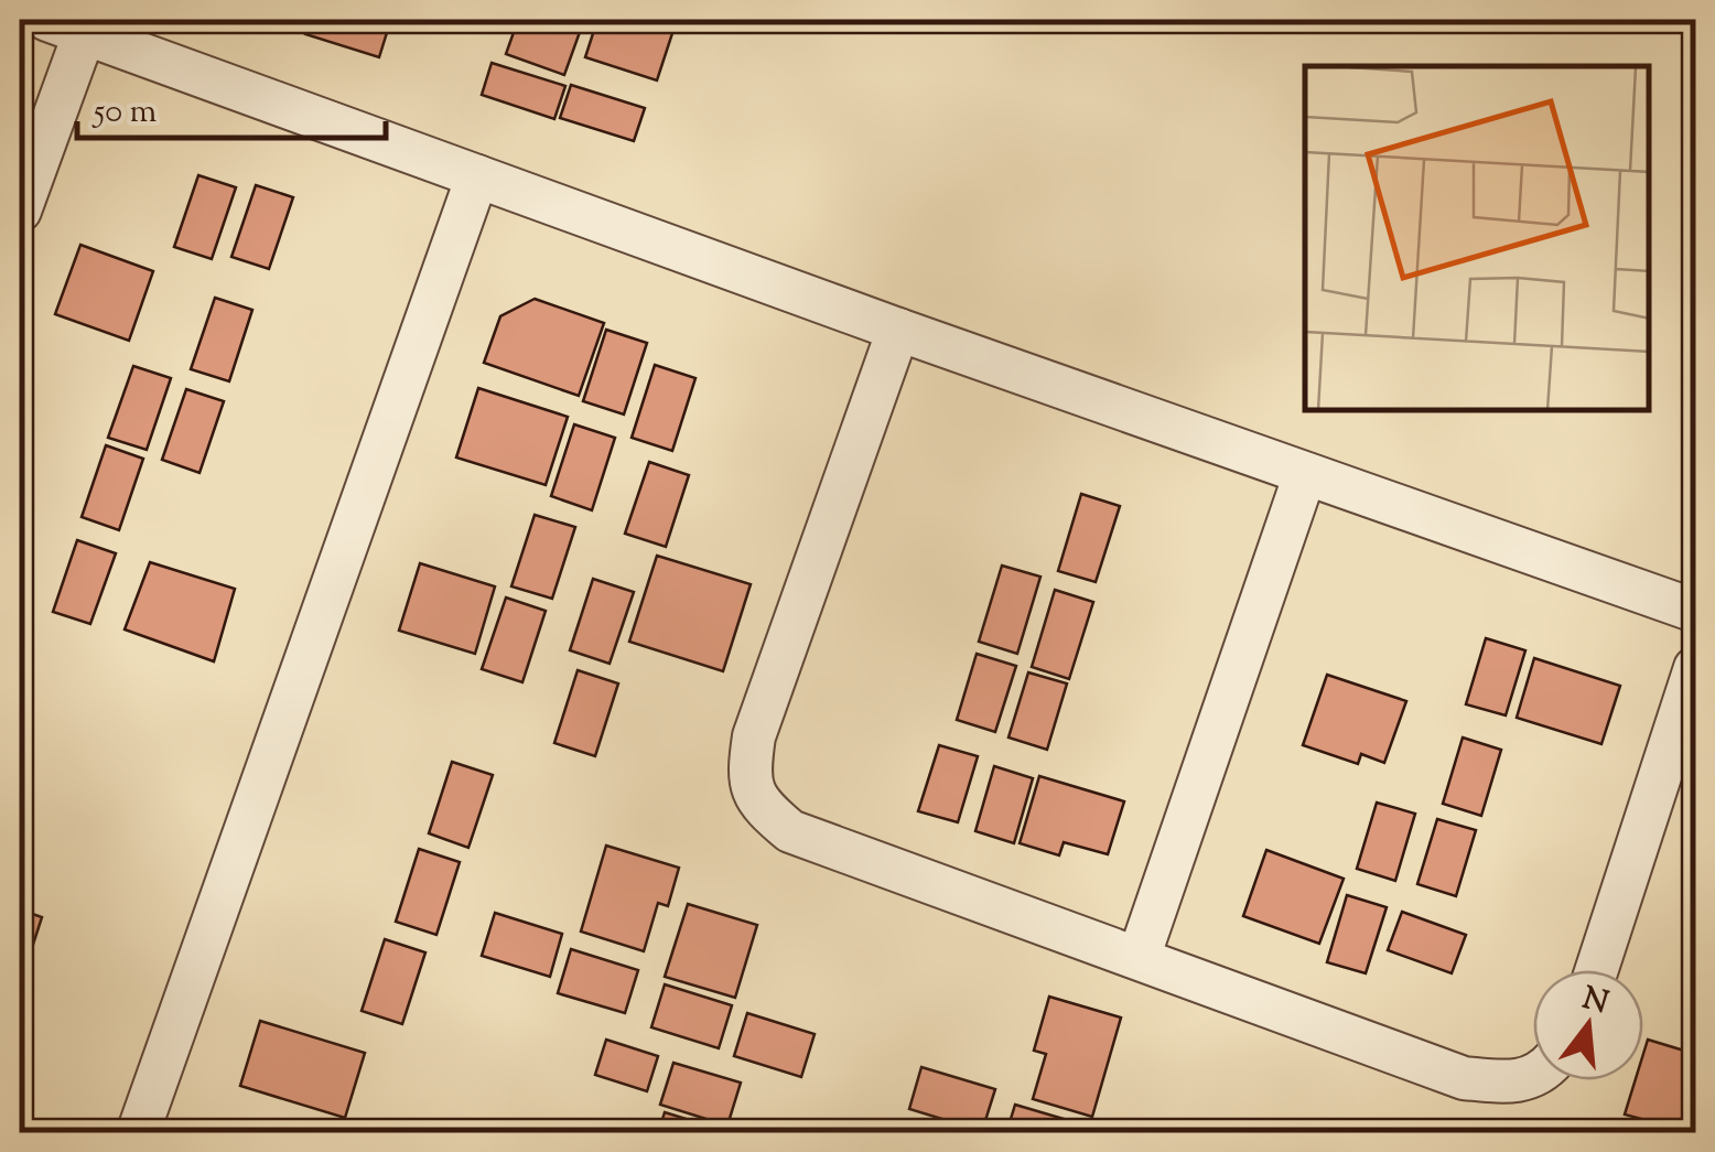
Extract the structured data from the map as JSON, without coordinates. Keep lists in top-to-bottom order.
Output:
{
  "scale_bar": "50 m",
  "north": "top"
}
